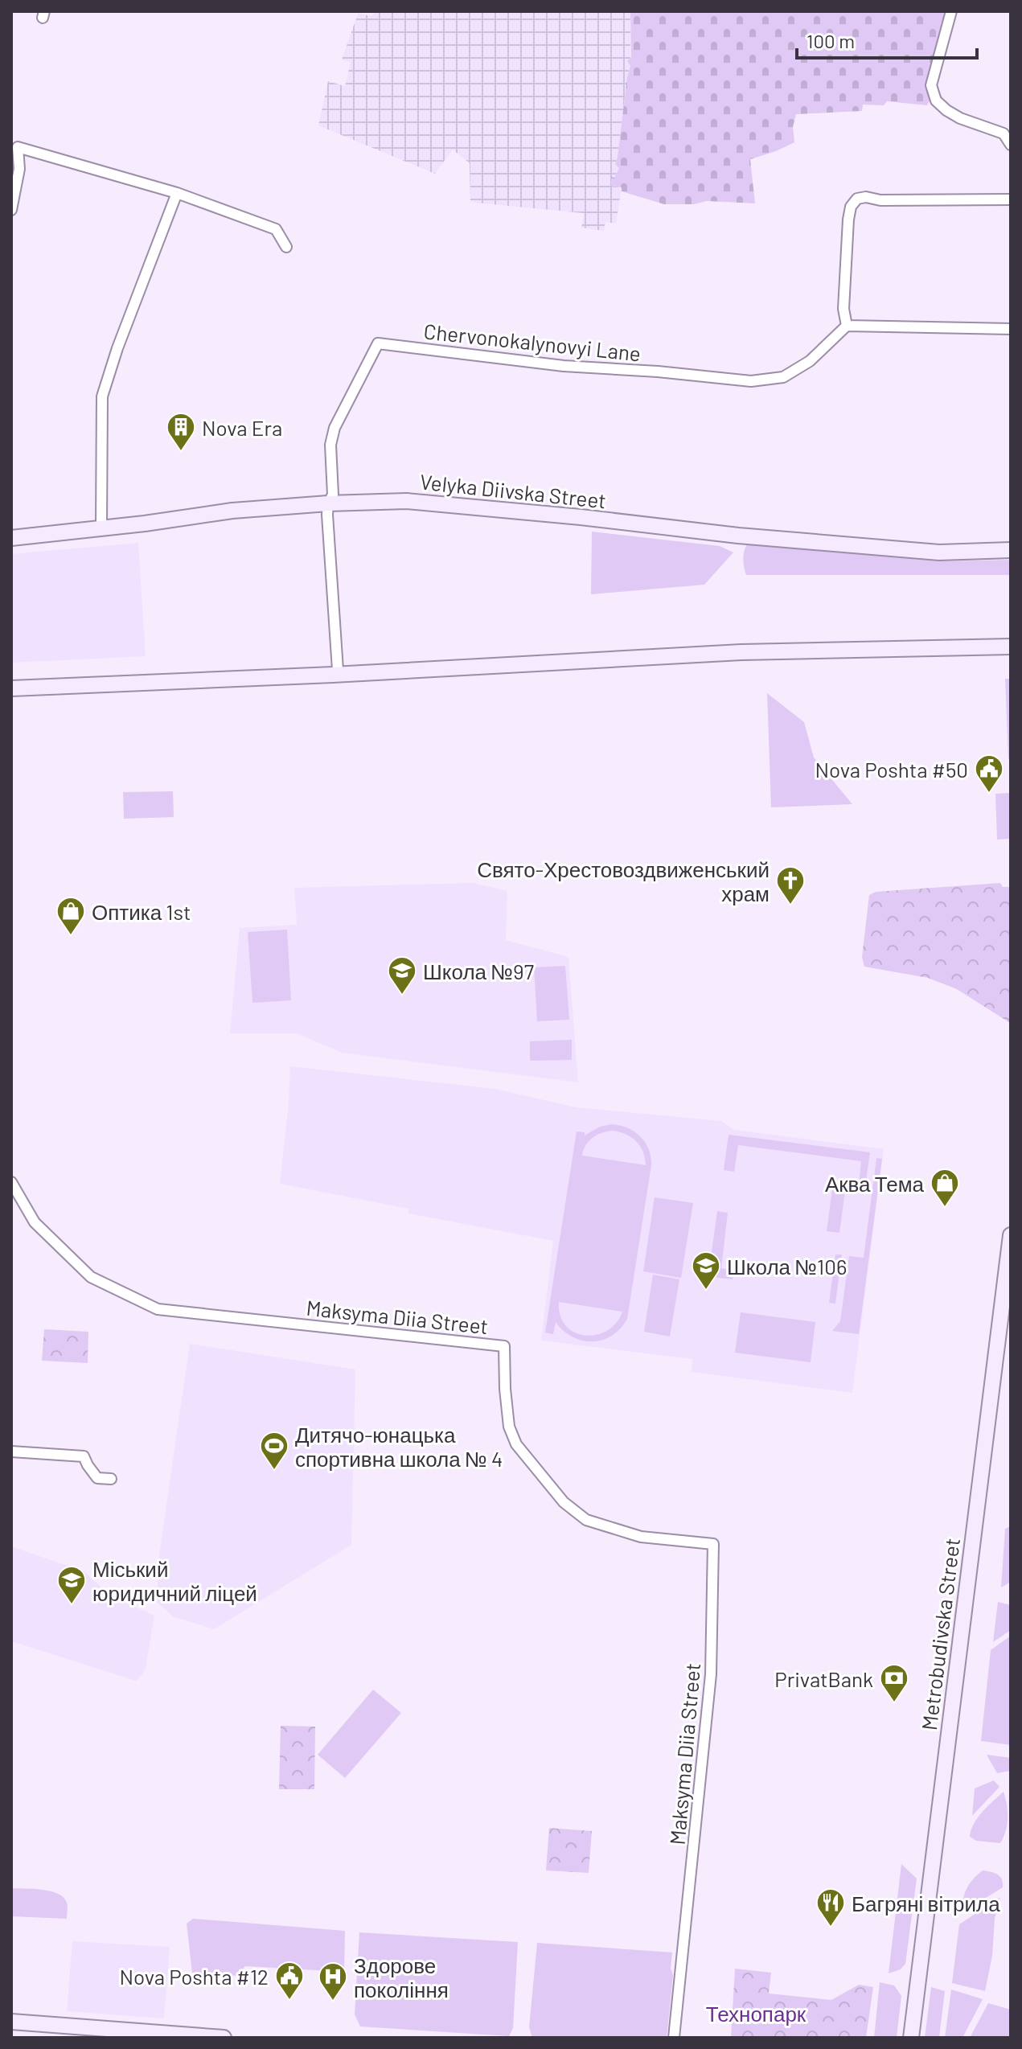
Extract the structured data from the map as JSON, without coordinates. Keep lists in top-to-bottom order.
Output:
{
  "streets": {
    "main road": ["Velyka Diivska Street", "Metrobudivska Street"],
    "street": ["Chervonokalynovyi Lane", "Maksyma Diia Street"]
  },
  "crossings": [
    ["Chervonokalynovyi Lane", "Velyka Diivska Street"]
  ],
  "parks": ["Технопарк"],
  "places": {
    "building": ["Nova Era"],
    "public building": ["Nova Poshta #50", "Nova Poshta #12"],
    "church": ["Свято-Хрестовоздвиженський храм"],
    "shop": ["Оптика 1st", "Аква Тема"],
    "school or university": ["Школа №97", "Школа №106", "Міський юридичний ліцей"],
    "sports": ["Дитячо-юнацька спортивна школа № 4"],
    "bank": ["PrivatBank"],
    "restaurant": ["Багряні вітрила"],
    "hospital": ["Здорове покоління"]
  },
  "scale_bar": "100 m"
}
